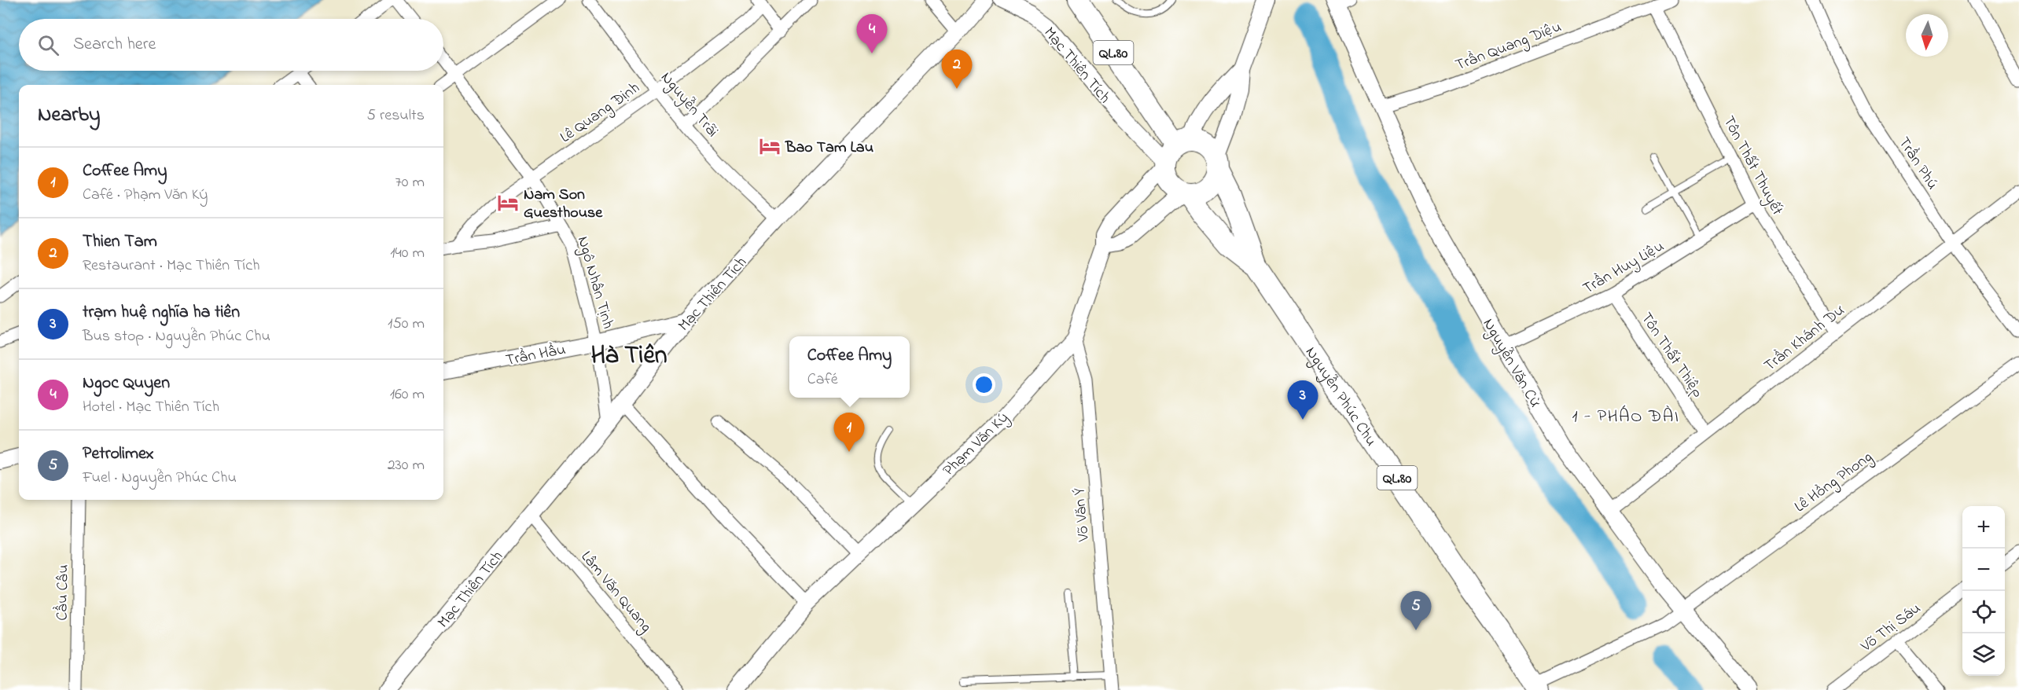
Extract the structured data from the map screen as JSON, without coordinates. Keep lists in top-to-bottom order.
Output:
{
  "streets": {
    "highway": ["QL.80", "Nguyễn Phúc Chu"],
    "street": [
      "Trần Quang Diệu",
      "Mạc Thiên Tích",
      "Nguyễn Trãi",
      "Lê Quang Định",
      "Trần Phú",
      "Tôn Thất Thuyết",
      "Trần Huy Liệu",
      "Ngô Nhân Tịnh",
      "Trần Khánh Dư",
      "Trần Hầu",
      "Tôn Thất Thiệp",
      "Nguyễn Văn Cừ",
      "Phạm Văn Ký",
      "Lê Hồng Phong",
      "Võ Văn Ý",
      "Lâm Văn Quang",
      "Cầu Câu",
      "Võ Thị Sáu"
    ]
  },
  "crossings": [
    ["Trần Quang Diệu", "Tôn Thất Thuyết"],
    ["Trần Quang Diệu", "Nguyễn Văn Cừ"],
    ["QL.80", "Mạc Thiên Tích"],
    ["QL.80", "Nguyễn Phúc Chu"],
    ["QL.80", "Phạm Văn Ký"],
    ["Mạc Thiên Tích", "Nguyễn Trãi"],
    ["Mạc Thiên Tích", "Ngô Nhân Tịnh"],
    ["Mạc Thiên Tích", "Trần Hầu"],
    ["Mạc Thiên Tích", "Nguyễn Phúc Chu"],
    ["Mạc Thiên Tích", "Phạm Văn Ký"],
    ["Mạc Thiên Tích", "Lâm Văn Quang"],
    ["Nguyễn Trãi", "Lê Quang Định"],
    ["Lê Quang Định", "Ngô Nhân Tịnh"],
    ["Trần Phú", "Trần Khánh Dư"],
    ["Tôn Thất Thuyết", "Trần Huy Liệu"],
    ["Tôn Thất Thuyết", "Trần Khánh Dư"],
    ["Trần Huy Liệu", "Tôn Thất Thiệp"],
    ["Trần Huy Liệu", "Nguyễn Văn Cừ"],
    ["Ngô Nhân Tịnh", "Trần Hầu"],
    ["Trần Khánh Dư", "Tôn Thất Thiệp"],
    ["Trần Khánh Dư", "Nguyễn Văn Cừ"],
    ["Nguyễn Văn Cừ", "Lê Hồng Phong"],
    ["Nguyễn Phúc Chu", "Phạm Văn Ký"],
    ["Nguyễn Phúc Chu", "Lê Hồng Phong"],
    ["Phạm Văn Ký", "Võ Văn Ý"]
  ],
  "districts": ["Hà Tiên", "1 - PHÁO ĐÀI"],
  "places": {
    "hotel": ["Bao Tam Lau", "Nam Son Guesthouse"]
  },
  "north": "bottom",
  "page": {
    "pins": [
      "4",
      "2",
      "3",
      "1",
      "5"
    ],
    "search": "Search here",
    "heading": ["Nearby", "5 results"],
    "list": [
      {
        "mark": "1",
        "name": "Coffee Amy",
        "note": "Café · Phạm Văn Ký",
        "value": "70 m"
      },
      {
        "mark": "2",
        "name": "Thien Tam",
        "note": "Restaurant · Mạc Thiên Tích",
        "value": "140 m"
      },
      {
        "mark": "3",
        "name": "trạm huệ nghĩa ha tiên",
        "note": "Bus stop · Nguyễn Phúc Chu",
        "value": "150 m"
      },
      {
        "mark": "4",
        "name": "Ngoc Quyen",
        "note": "Hotel · Mạc Thiên Tích",
        "value": "160 m"
      },
      {
        "mark": "5",
        "name": "Petrolimex",
        "note": "Fuel · Nguyễn Phúc Chu",
        "value": "230 m"
      }
    ],
    "popup": ["Coffee Amy", "Café"],
    "map_buttons": ["+", "−"]
  }
}
